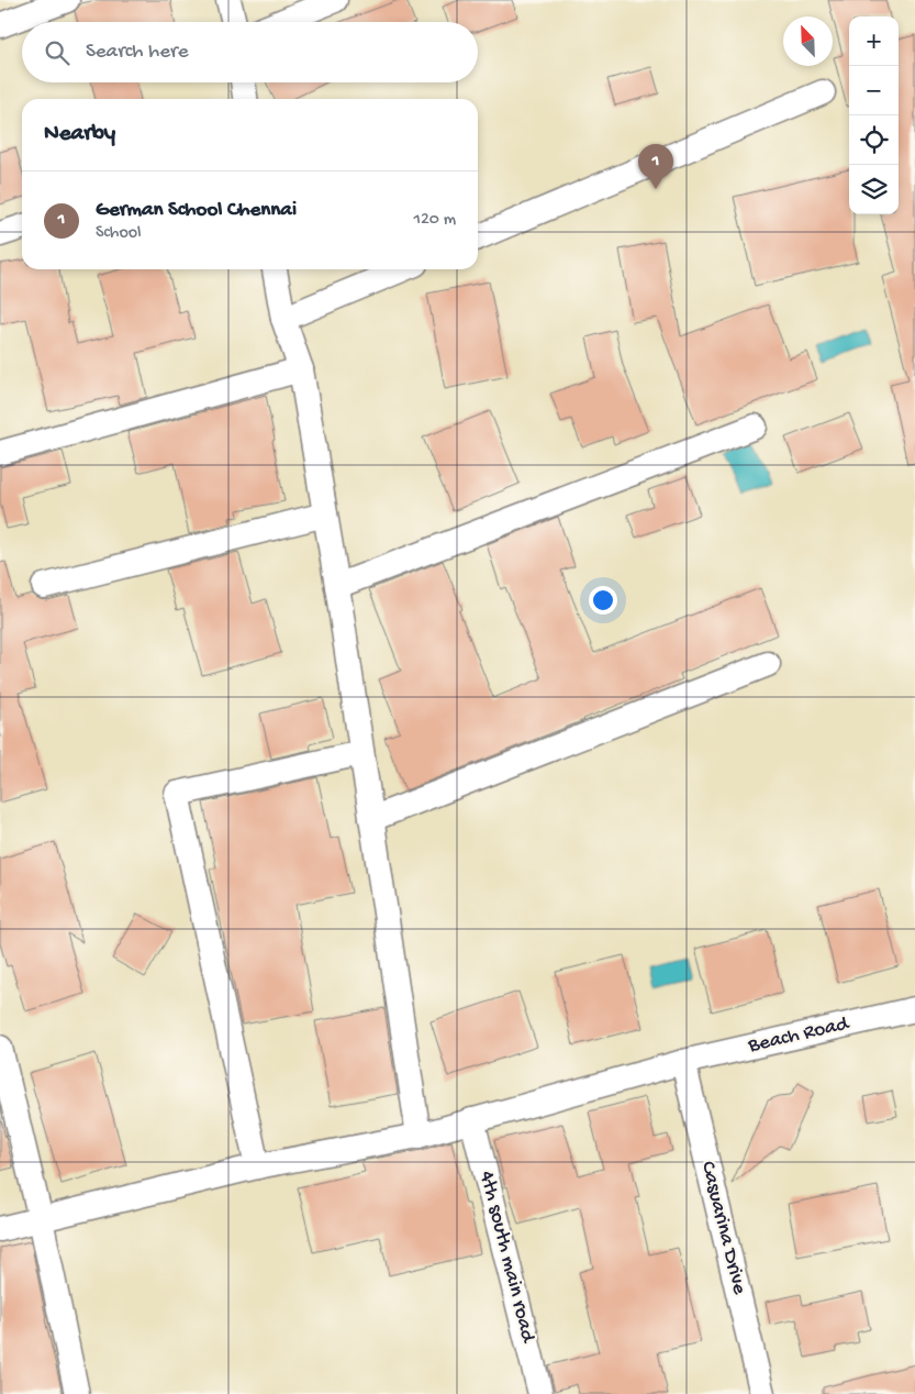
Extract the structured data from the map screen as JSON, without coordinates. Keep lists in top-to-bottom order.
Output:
{
  "streets": {
    "street": ["Beach Road", "Casuarina Drive", "4th south main road"]
  },
  "crossings": [
    ["Beach Road", "Casuarina Drive"],
    ["Beach Road", "4th south main road"]
  ],
  "north": "top left",
  "page": {
    "map_buttons": ["+", "−"],
    "search": "Search here",
    "heading": "Nearby",
    "pins": "1",
    "list": [
      {
        "mark": "1",
        "name": "German School Chennai",
        "note": "School",
        "value": "120 m"
      }
    ]
  }
}
